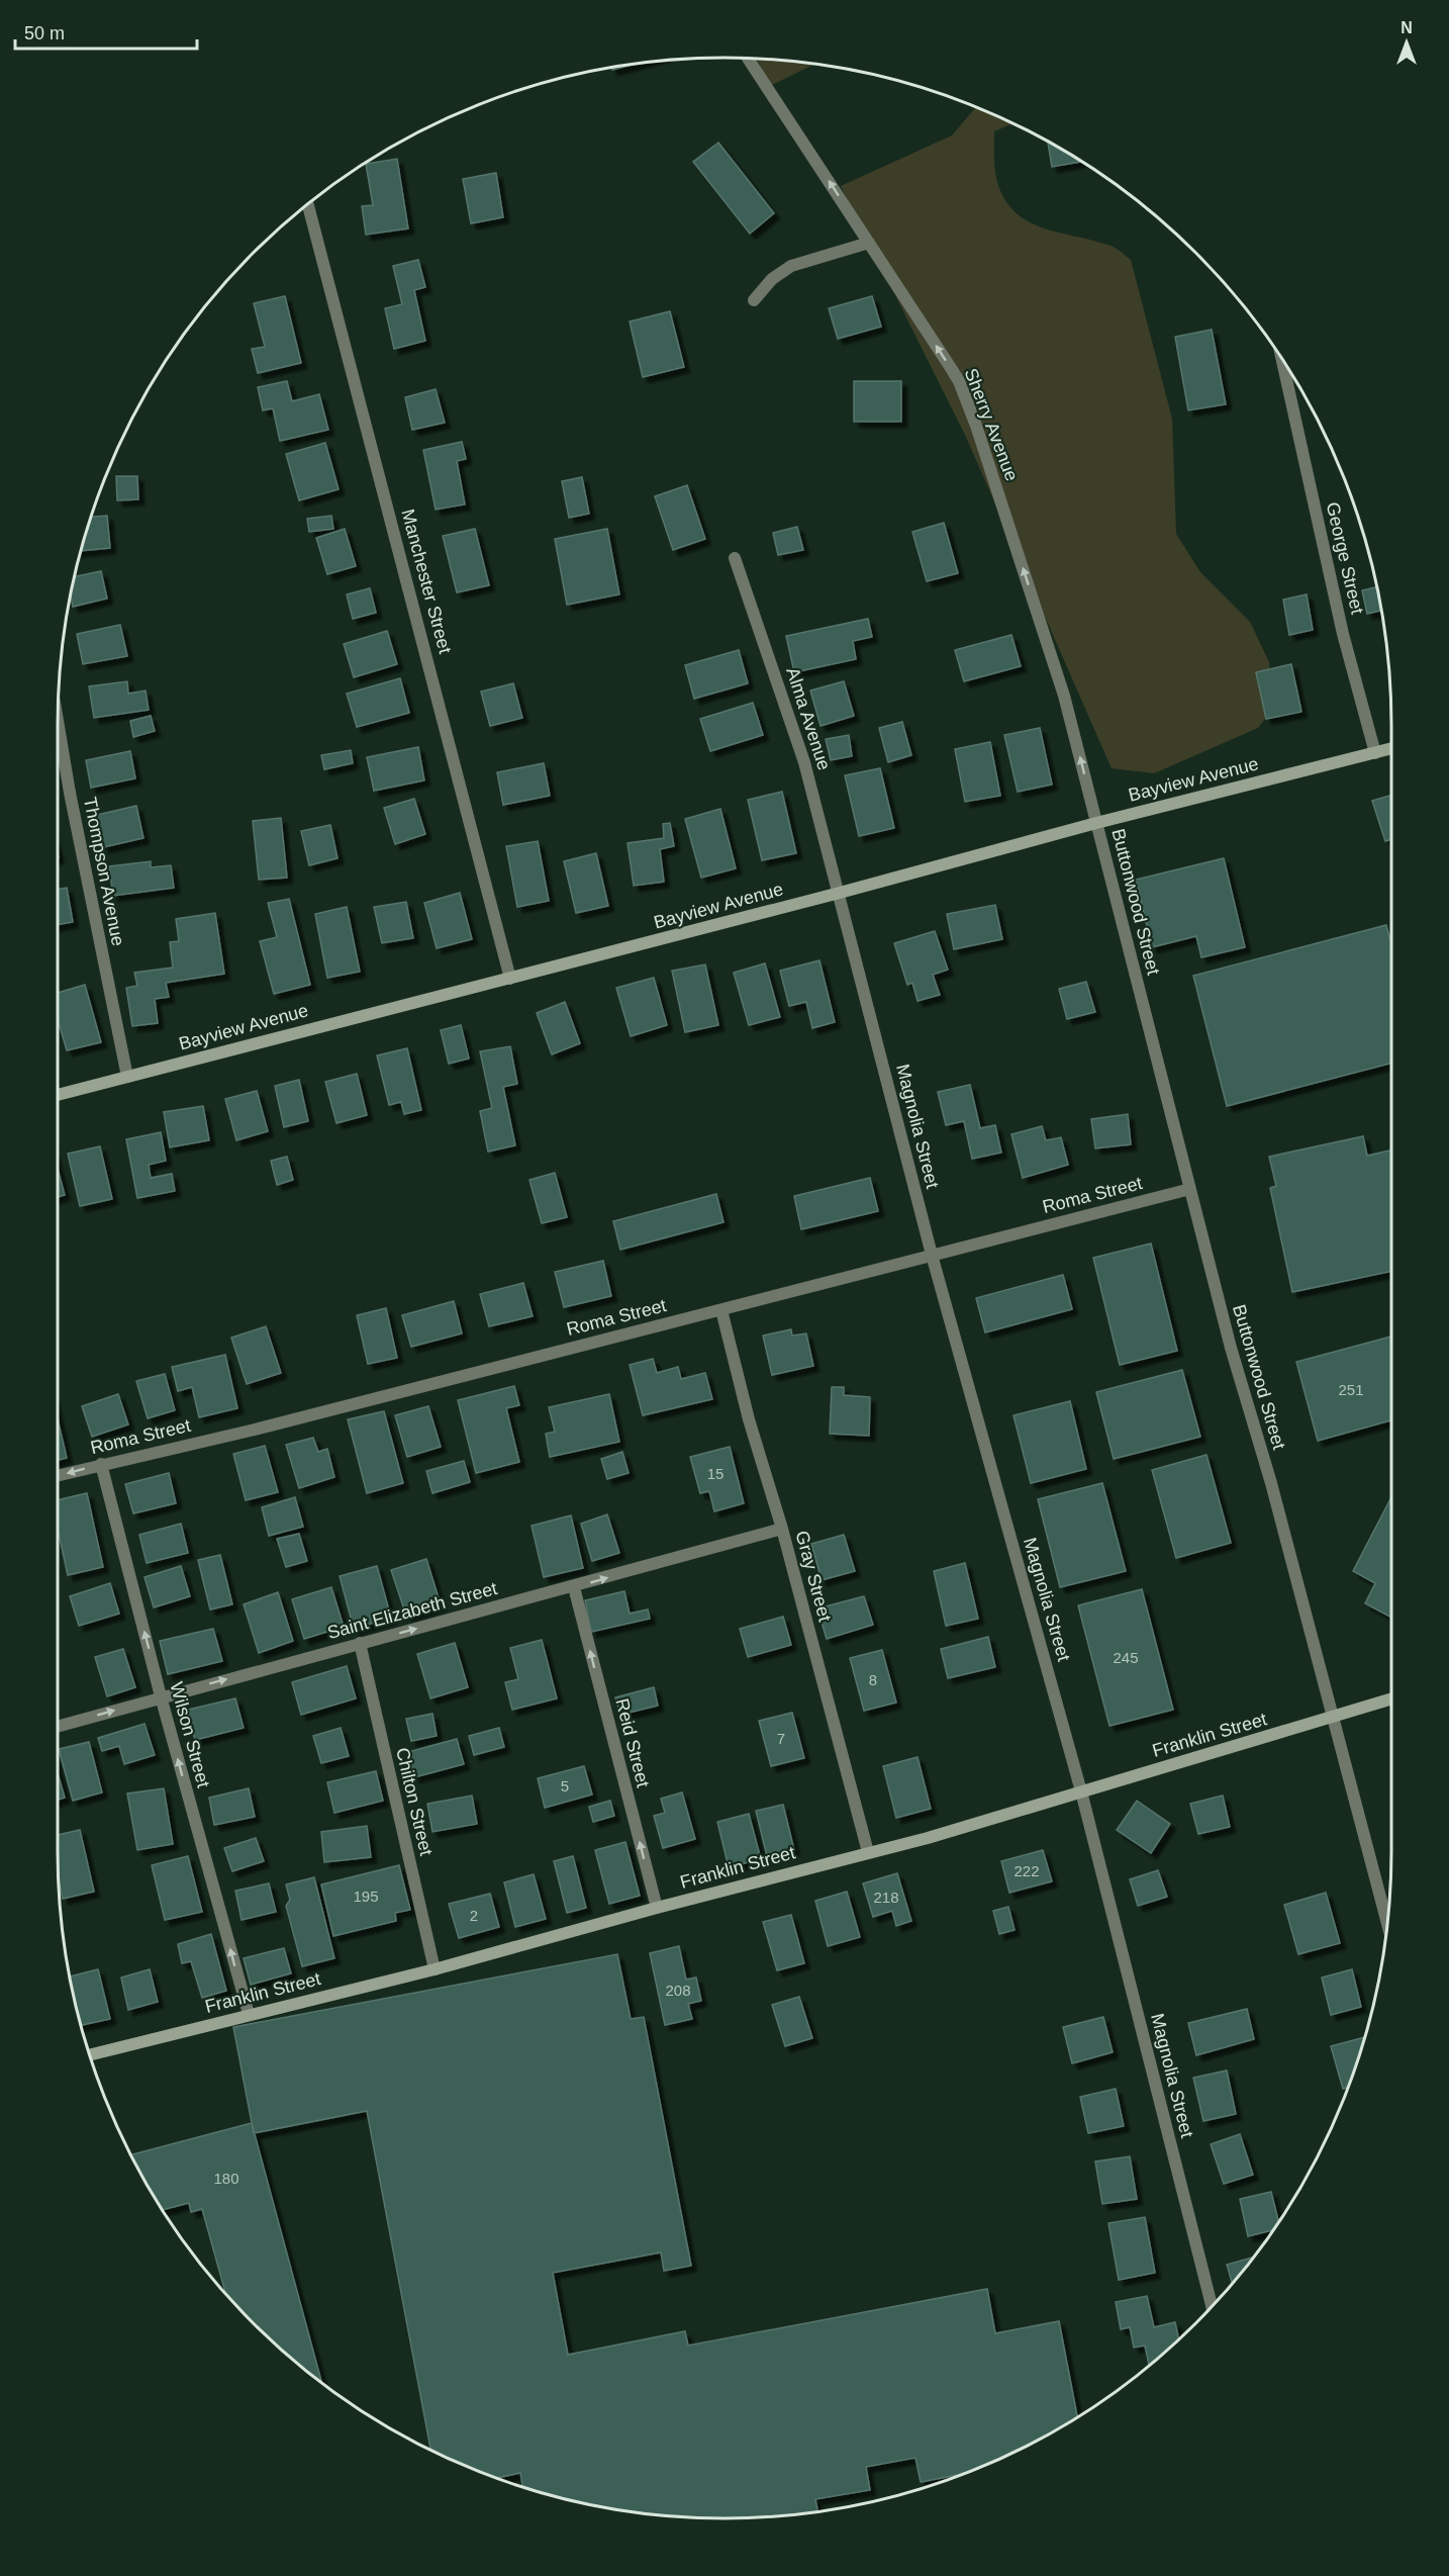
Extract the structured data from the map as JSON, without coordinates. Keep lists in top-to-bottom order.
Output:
{
  "streets": {
    "main road": ["Bayview Avenue", "Franklin Street"],
    "street": [
      "Sherry Avenue",
      "George Street",
      "Manchester Street",
      "Alma Avenue",
      "Thompson Avenue",
      "Buttonwood Street",
      "Magnolia Street",
      "Roma Street",
      "Gray Street",
      "Saint Elizabeth Street",
      "Wilson Street",
      "Reid Street",
      "Chilton Street"
    ]
  },
  "crossings": [
    ["Sherry Avenue", "Bayview Avenue"],
    ["Sherry Avenue", "Buttonwood Street"],
    ["George Street", "Bayview Avenue"],
    ["Manchester Street", "Bayview Avenue"],
    ["Alma Avenue", "Bayview Avenue"],
    ["Alma Avenue", "Magnolia Street"],
    ["Bayview Avenue", "Thompson Avenue"],
    ["Bayview Avenue", "Buttonwood Street"],
    ["Bayview Avenue", "Magnolia Street"],
    ["Buttonwood Street", "Roma Street"],
    ["Buttonwood Street", "Franklin Street"],
    ["Magnolia Street", "Roma Street"],
    ["Magnolia Street", "Franklin Street"],
    ["Roma Street", "Gray Street"],
    ["Roma Street", "Wilson Street"],
    ["Gray Street", "Saint Elizabeth Street"],
    ["Gray Street", "Franklin Street"],
    ["Saint Elizabeth Street", "Wilson Street"],
    ["Saint Elizabeth Street", "Reid Street"],
    ["Saint Elizabeth Street", "Chilton Street"],
    ["Wilson Street", "Franklin Street"],
    ["Franklin Street", "Reid Street"],
    ["Franklin Street", "Chilton Street"]
  ],
  "one_way": [
    "Sherry Avenue",
    "Saint Elizabeth Street",
    "Wilson Street",
    "Reid Street"
  ],
  "house_numbers": [
    "251",
    "15",
    "245",
    "8",
    "7",
    "5",
    "222",
    "195",
    "218",
    "2",
    "208",
    "180"
  ],
  "scale_bar": "50 m",
  "north": "top"
}
